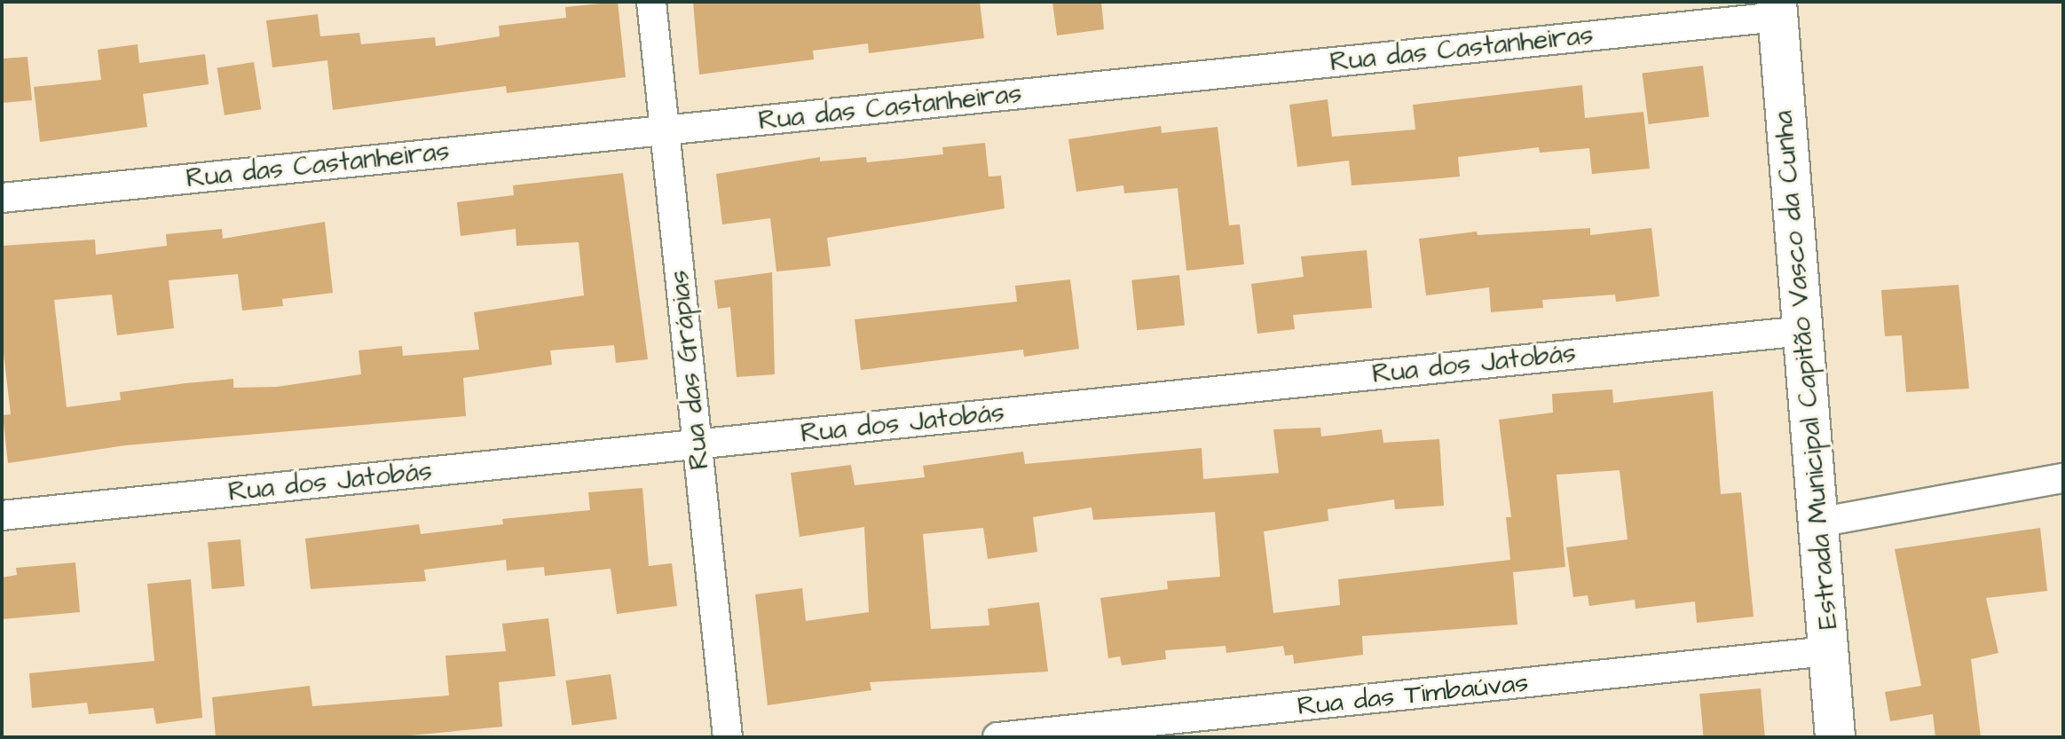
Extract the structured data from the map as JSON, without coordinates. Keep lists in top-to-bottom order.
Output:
{
  "streets": {
    "main road": ["Estrada Municipal Capitão Vasco da Cunha"],
    "street": [
      "Rua das Castanheiras",
      "Rua dos Jatobás",
      "Rua das Grápias",
      "Rua das Timbaúvas"
    ]
  },
  "crossings": [
    ["Rua das Castanheiras", "Rua das Grápias"],
    ["Rua das Castanheiras", "Estrada Municipal Capitão Vasco da Cunha"],
    ["Rua dos Jatobás", "Rua das Grápias"],
    ["Rua dos Jatobás", "Estrada Municipal Capitão Vasco da Cunha"],
    ["Estrada Municipal Capitão Vasco da Cunha", "Rua das Timbaúvas"]
  ]
}
